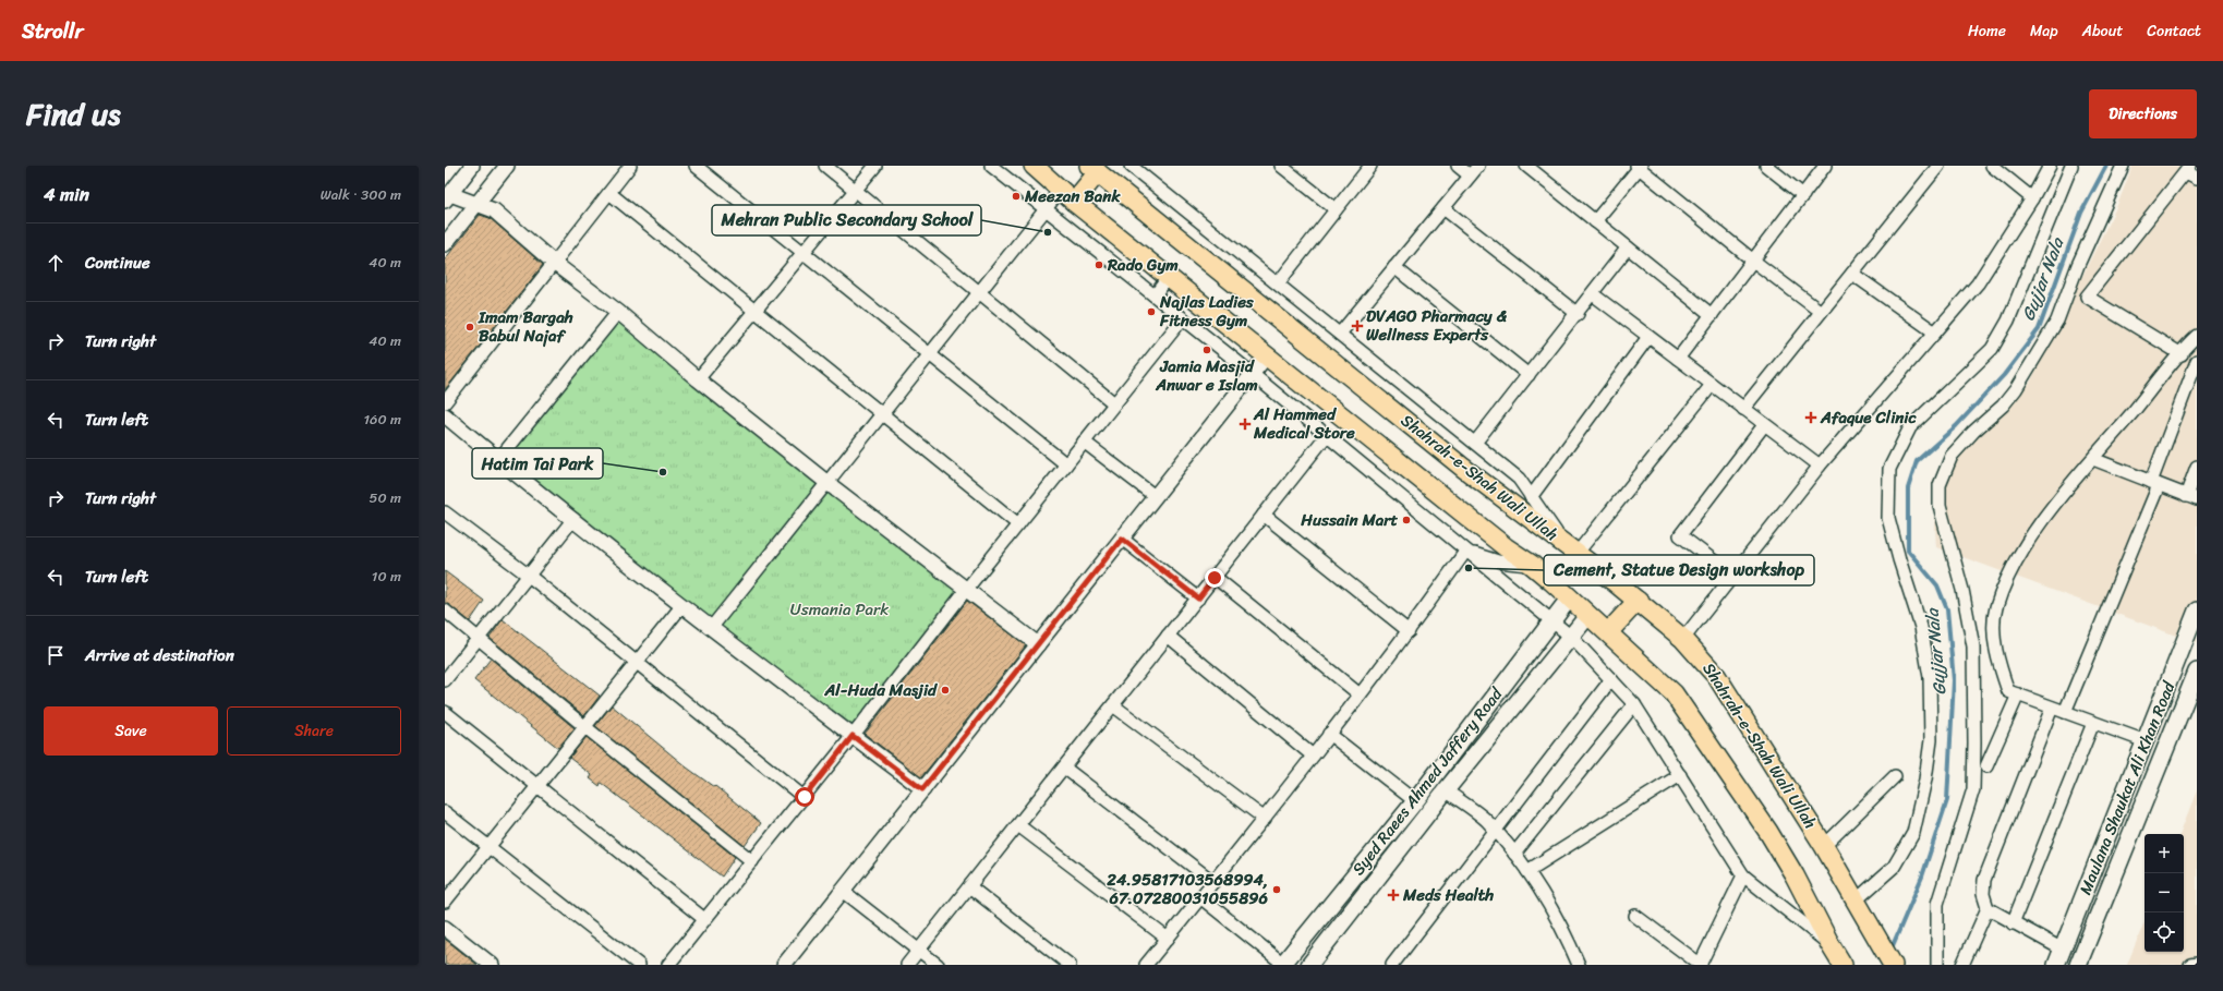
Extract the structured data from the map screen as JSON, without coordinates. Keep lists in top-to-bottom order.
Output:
{
  "streets": {
    "main road": ["Shahrah-e-Shah Wali Ullah", "Syed Raees Ahmed Jaffery Road", "Maulana Shaukat Ali Khan Road"]
  },
  "water": ["Gujjar Nala"],
  "parks": ["Usmania Park"],
  "places": {
    "other": [
      "Meezan Bank",
      "Mehran Public Secondary School",
      "Rado Gym",
      "Najlas Ladies Fitness Gym",
      "Imam Bargah Babul Najaf",
      "Jamia Masjid Anwar e Islam",
      "Hatim Tai Park",
      "Hussain Mart",
      "Cement, Statue Design workshop",
      "Al-Huda Masjid",
      "24.95817103568994, 67.07280031055896"
    ],
    "health": [
      "DVAGO Pharmacy & Wellness Experts",
      "Afaque Clinic",
      "Al Hammed Medical Store",
      "Meds Health"
    ]
  },
  "page": {
    "header": "Strollr",
    "nav": [
      "Home",
      "Map",
      "About",
      "Contact"
    ],
    "title": "Find us",
    "buttons": [
      "Directions",
      ["Save", "Share"]
    ],
    "heading": ["4 min", "Walk · 300 m"],
    "list": [
      ["Continue", "40 m"],
      ["Turn right", "40 m"],
      ["Turn left", "160 m"],
      ["Turn right", "50 m"],
      ["Turn left", "10 m"],
      "Arrive at destination"
    ],
    "map_buttons": ["+", "−"]
  }
}
